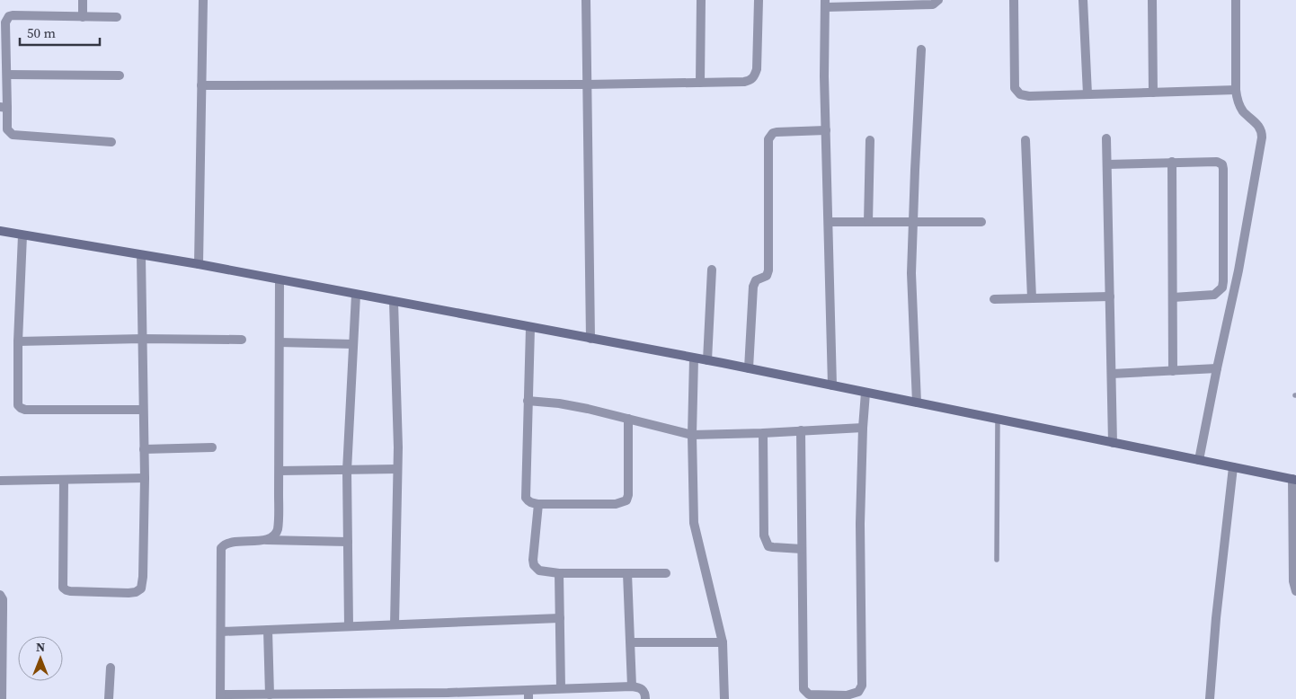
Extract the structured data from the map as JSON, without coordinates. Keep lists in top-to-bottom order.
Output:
{
  "scale_bar": "50 m",
  "north": "top"
}
